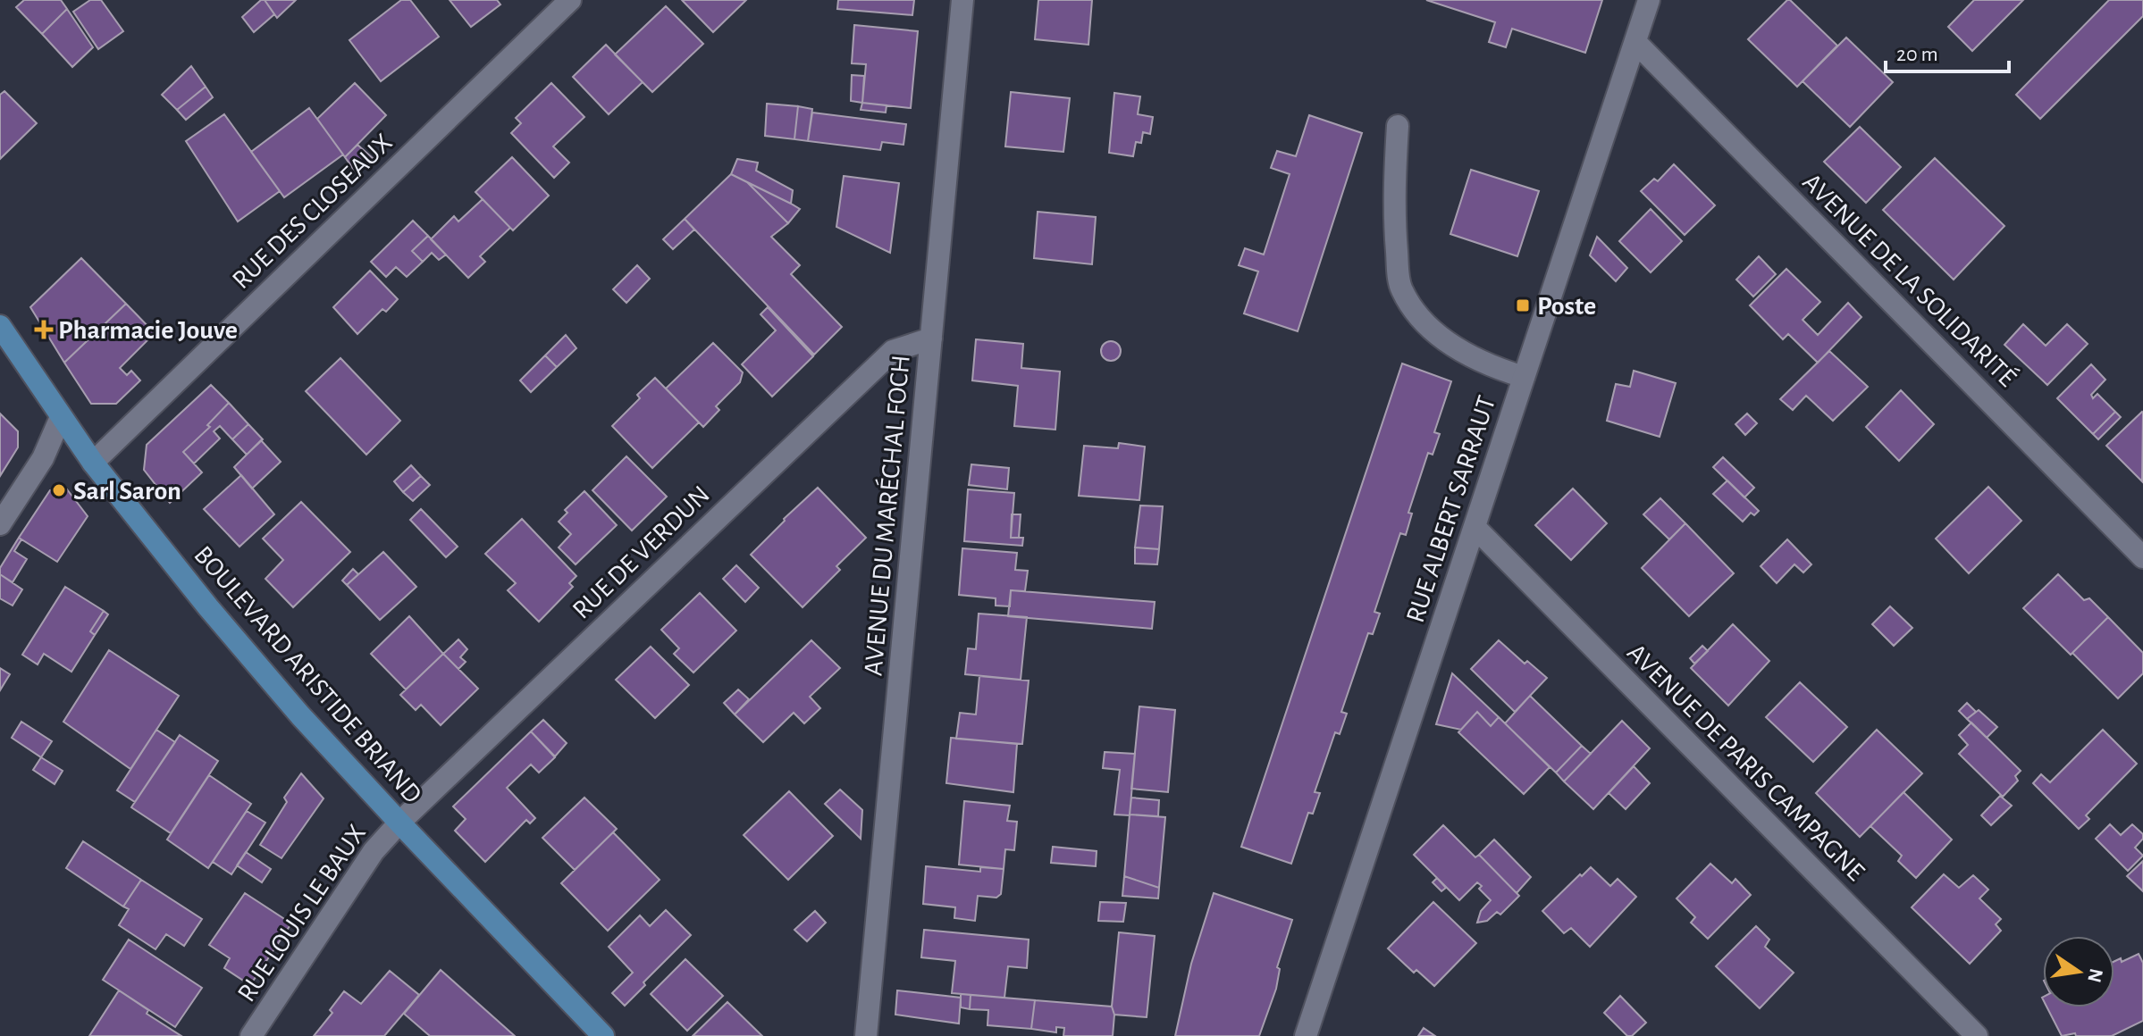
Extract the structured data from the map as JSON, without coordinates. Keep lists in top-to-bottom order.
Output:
{
  "streets": {
    "main road": ["BOULEVARD ARISTIDE BRIAND"],
    "street": [
      "RUE DES CLOSEAUX",
      "AVENUE DE LA SOLIDARITÉ",
      "RUE ALBERT SARRAUT",
      "AVENUE DU MARÉCHAL FOCH",
      "RUE DE VERDUN",
      "AVENUE DE PARIS CAMPAGNE",
      "RUE LOUIS LE BAUX"
    ]
  },
  "crossings": [
    ["RUE DES CLOSEAUX", "BOULEVARD ARISTIDE BRIAND"],
    ["AVENUE DE LA SOLIDARITÉ", "RUE ALBERT SARRAUT"],
    ["RUE ALBERT SARRAUT", "AVENUE DE PARIS CAMPAGNE"],
    ["AVENUE DU MARÉCHAL FOCH", "RUE DE VERDUN"],
    ["RUE DE VERDUN", "BOULEVARD ARISTIDE BRIAND"],
    ["RUE DE VERDUN", "RUE LOUIS LE BAUX"],
    ["BOULEVARD ARISTIDE BRIAND", "RUE LOUIS LE BAUX"]
  ],
  "places": {
    "transit": ["Poste"],
    "health": ["Pharmacie Jouve"],
    "other": ["Sarl Saron"]
  },
  "scale_bar": "20 m",
  "north": "right"
}
